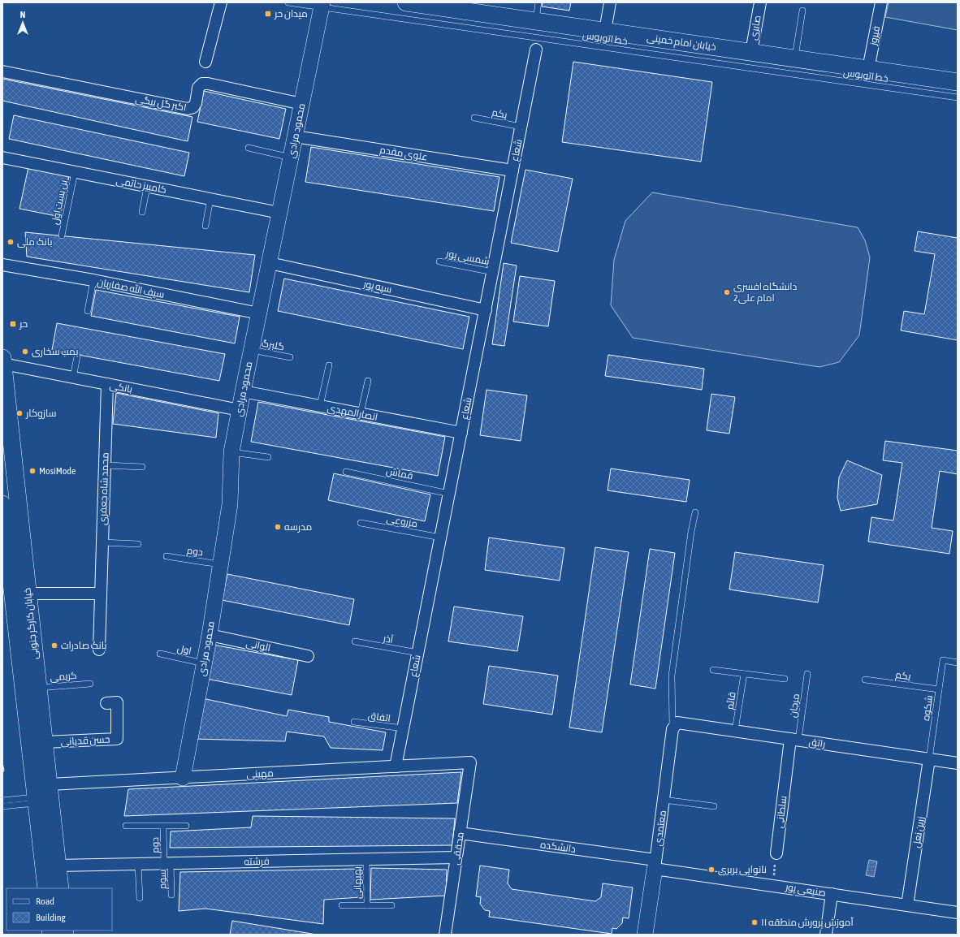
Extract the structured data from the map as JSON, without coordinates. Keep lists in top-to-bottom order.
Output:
{
  "streets": {
    "main road": ["خیابان امام خمینی", "خیابان کارگر جنوبی"],
    "street": [
      "صابری",
      "فیروز",
      "اکبر گل بیگی",
      "محمود مرادی",
      "شعاع",
      "علوی مقدم",
      "کامبیز حاتمی",
      "سپه پور",
      "سیف الله صفاریان",
      "بانکی",
      "انصارالمهدی",
      "محمد شاه جعفری",
      "الوانی",
      "حسن قدیانی",
      "راتق",
      "مهینی",
      "سلطانی",
      "معتمدی",
      "زرین نعل",
      "دانشکده",
      "محققی",
      "فرشته",
      "صنیعی پور"
    ],
    "lane": [
      "خط اتوبوس",
      "یکم",
      "بن بست اول",
      "شمسی پور",
      "گلبرگ",
      "قماش",
      "مزروعی",
      "دوم",
      "آذر",
      "اول",
      "کریمی",
      "قائم",
      "مرجان",
      "شکوه",
      "اتفاق",
      "سوم",
      "بهبهانی"
    ]
  },
  "crossings": [
    ["صابری", "خیابان امام خمینی"],
    ["فیروز", "خیابان امام خمینی"],
    ["خط اتوبوس", "محمود مرادی"],
    ["اکبر گل بیگی", "محمود مرادی"],
    ["یکم", "شعاع"],
    ["یکم", "شکوه"],
    ["محمود مرادی", "علوی مقدم"],
    ["محمود مرادی", "کامبیز حاتمی"],
    ["محمود مرادی", "سپه پور"],
    ["محمود مرادی", "سیف الله صفاریان"],
    ["محمود مرادی", "گلبرگ"],
    ["محمود مرادی", "بانکی"],
    ["محمود مرادی", "انصارالمهدی"],
    ["محمود مرادی", "دوم"],
    ["محمود مرادی", "الوانی"],
    ["محمود مرادی", "اول"],
    ["محمود مرادی", "مهینی"],
    ["شعاع", "علوی مقدم"],
    ["شعاع", "شمسی پور"],
    ["شعاع", "سپه پور"],
    ["شعاع", "انصارالمهدی"],
    ["شعاع", "قماش"],
    ["شعاع", "مزروعی"],
    ["شعاع", "آذر"],
    ["شعاع", "اتفاق"],
    ["شعاع", "مهینی"],
    ["کامبیز حاتمی", "بن بست اول"],
    ["بانکی", "محمد شاه جعفری"],
    ["بانکی", "خیابان کارگر جنوبی"],
    ["دوم", "فرشته"],
    ["دوم", "سوم"],
    ["خیابان کارگر جنوبی", "کریمی"],
    ["خیابان کارگر جنوبی", "حسن قدیانی"],
    ["خیابان کارگر جنوبی", "مهینی"],
    ["خیابان کارگر جنوبی", "فرشته"],
    ["قائم", "راتق"],
    ["مرجان", "راتق"],
    ["مرجان", "سلطانی"],
    ["شکوه", "راتق"],
    ["شکوه", "زرین نعل"],
    ["راتق", "سلطانی"],
    ["راتق", "معتمدی"],
    ["راتق", "زرین نعل"],
    ["مهینی", "محققی"],
    ["معتمدی", "دانشکده"],
    ["معتمدی", "صنیعی پور"],
    ["زرین نعل", "صنیعی پور"],
    ["دانشکده", "محققی"],
    ["دانشکده", "صنیعی پور"],
    ["محققی", "فرشته"],
    ["فرشته", "سوم"],
    ["فرشته", "بهبهانی"]
  ],
  "places": {
    "transit": ["میدان حر", "حر"],
    "other": [
      "بانک ملی",
      "دانشگاه افسری امام علی2",
      "بمب سخاری",
      "سازوکار",
      "MosiMode",
      "مدرسه",
      "بانک صادرات",
      "نانوایی بربری",
      "آموزش پرورش منطقه ۱۱"
    ]
  },
  "legend": ["Road", "Building"],
  "north": "top"
}
